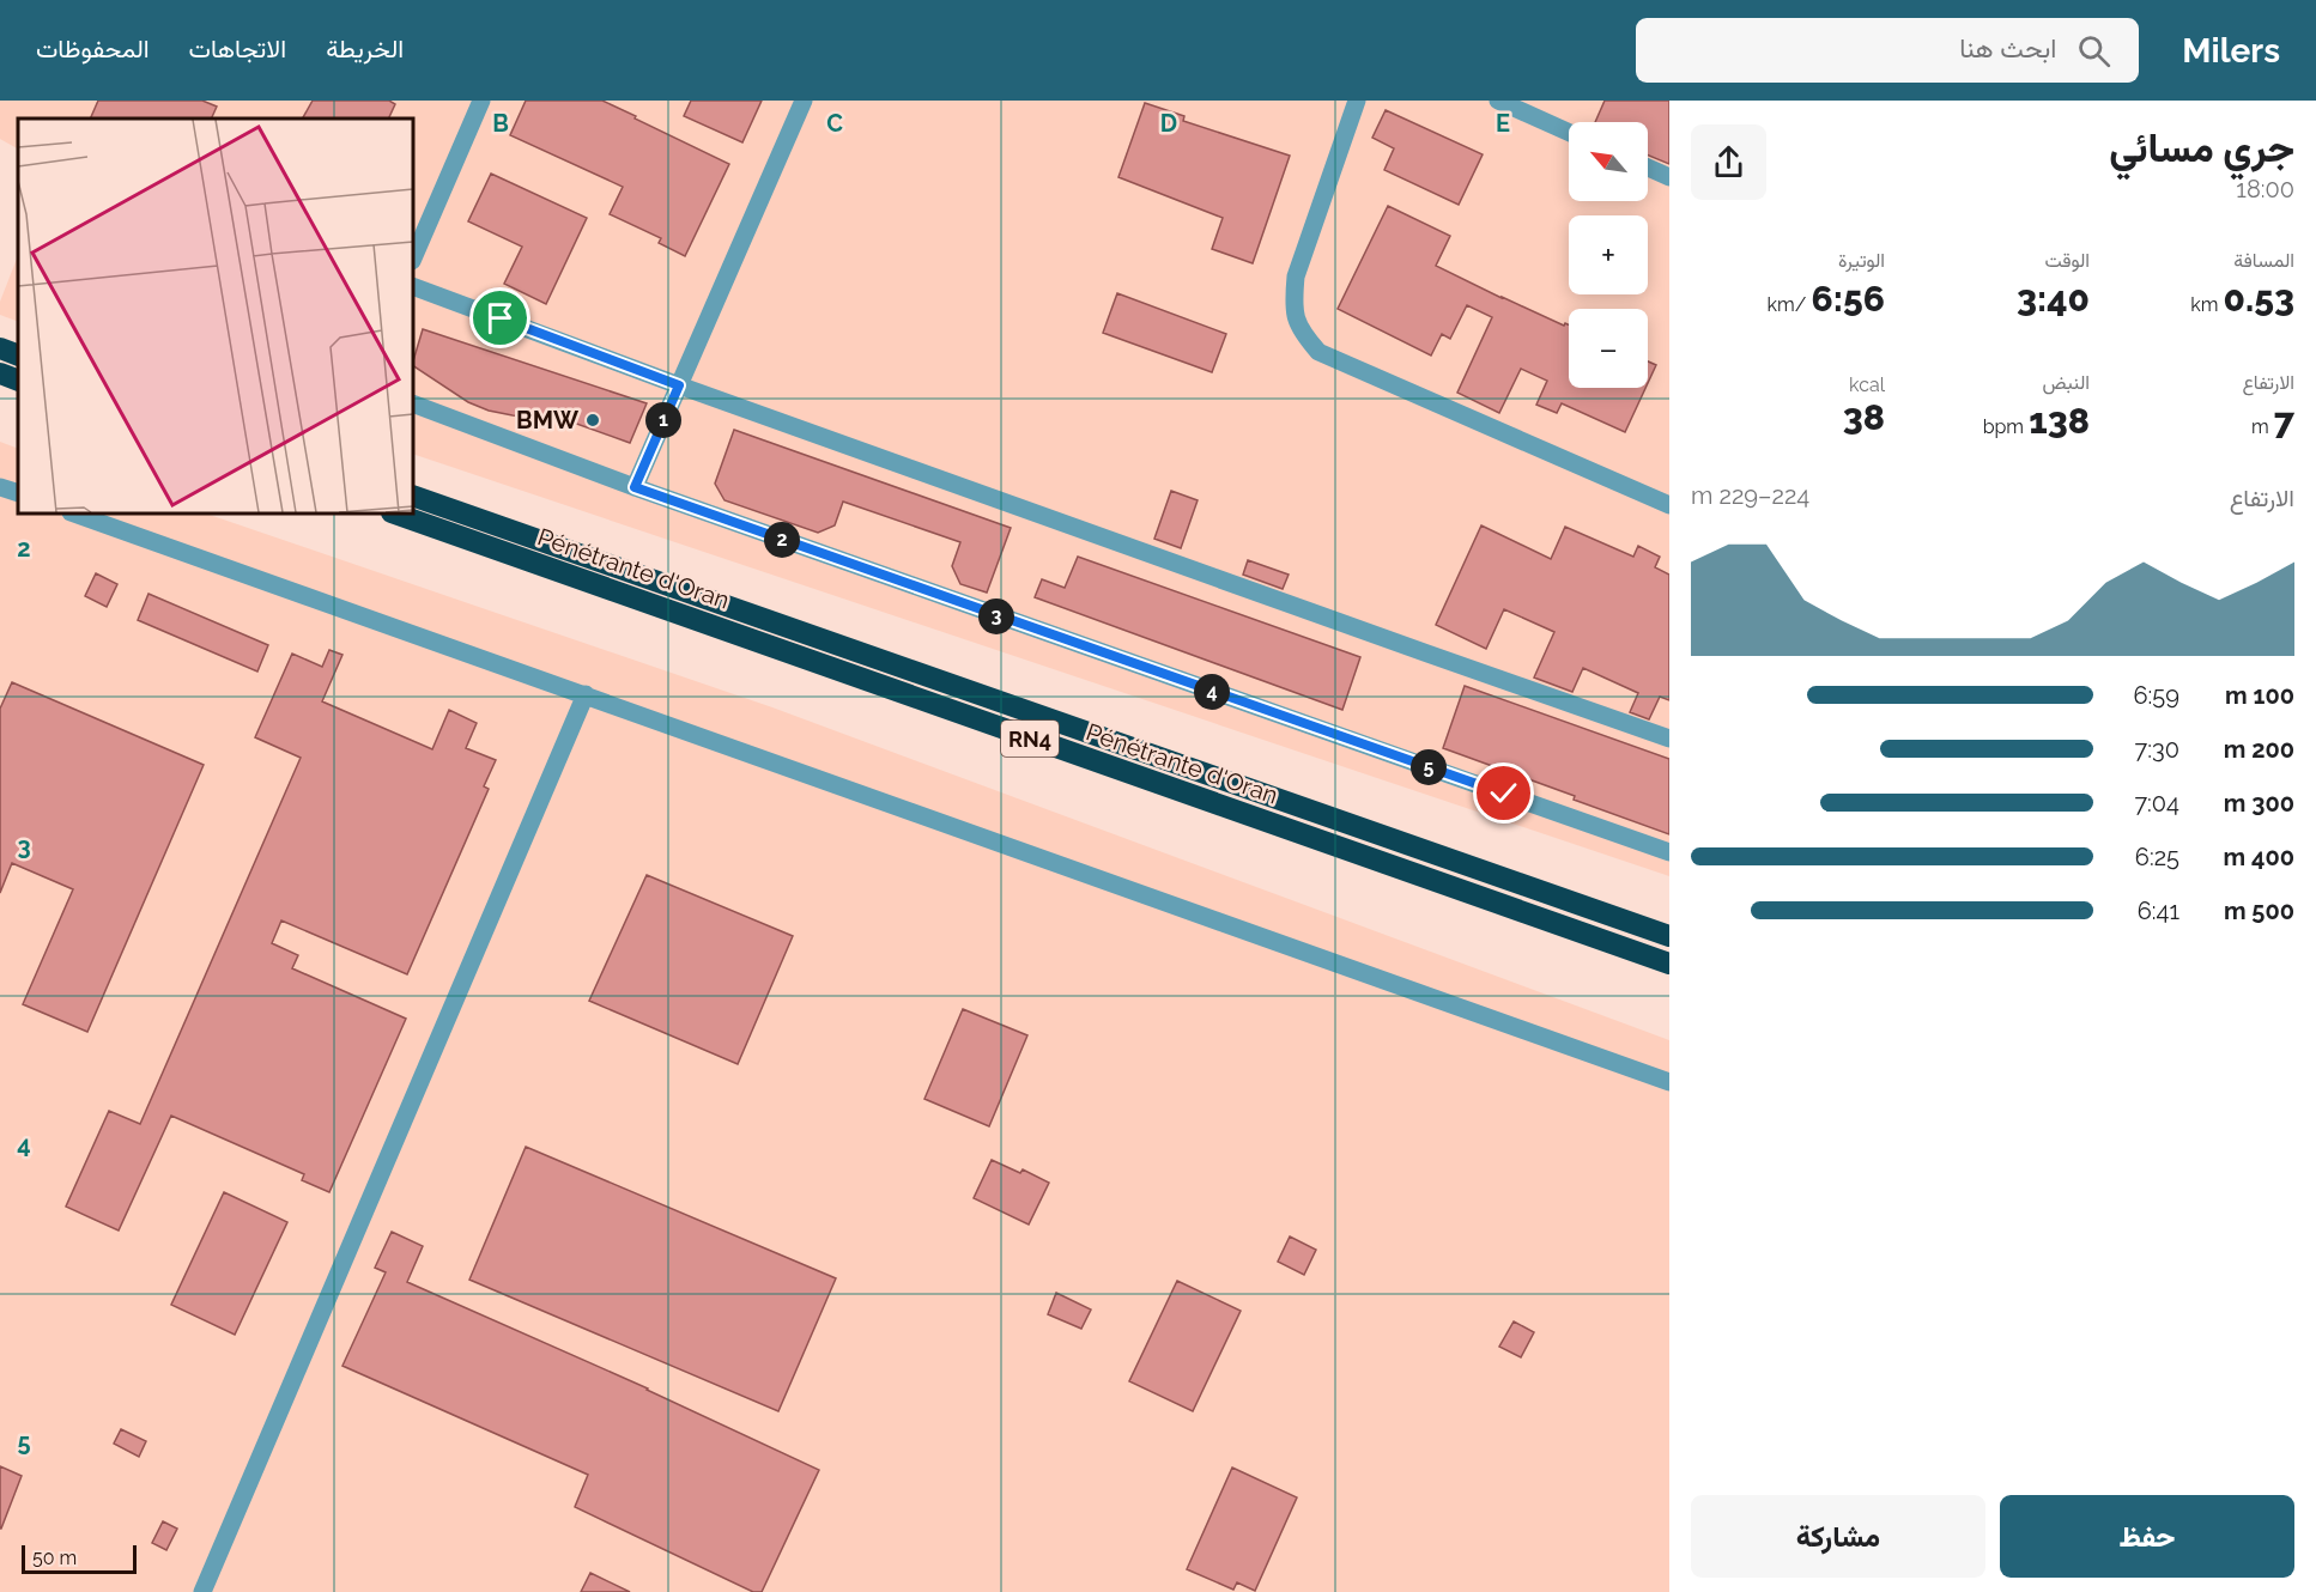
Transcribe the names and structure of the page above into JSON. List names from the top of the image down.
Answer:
{
  "streets": {
    "highway": ["Pénétrante d'Oran", "RN4"]
  },
  "places": ["BMW"],
  "scale_bar": "50 m",
  "north": "top left",
  "page": {
    "header": "Milers",
    "search": "ابحث هنا",
    "nav": ["الخريطة", "الاتجاهات", "المحفوظات"],
    "heading": ["جري مسائي", "18:00"],
    "map_buttons": ["+", "−"],
    "stats": [
      ["المسافة", "0.53 km"],
      ["الوقت", "3:40"],
      ["الوتيرة", "6:56 /km"],
      ["الارتفاع", "7 m"],
      ["النبض", "138 bpm"],
      ["kcal", "38"]
    ],
    "pins": [
      "1",
      "2",
      "3",
      "4",
      "5"
    ],
    "chart": ["الارتفاع", "224–229 m"],
    "list": [
      {
        "name": "100 m",
        "note": "6:59"
      },
      {
        "name": "200 m",
        "note": "7:30"
      },
      {
        "name": "300 m",
        "note": "7:04"
      },
      {
        "name": "400 m",
        "note": "6:25"
      },
      {
        "name": "500 m",
        "note": "6:41"
      }
    ],
    "buttons": ["حفظ", "مشاركة"],
    "scale": "50 m"
  },
  "grid": {
    "columns": [
      "B",
      "C",
      "D",
      "E"
    ],
    "rows": [
      "2",
      "3",
      "4",
      "5"
    ]
  }
}
